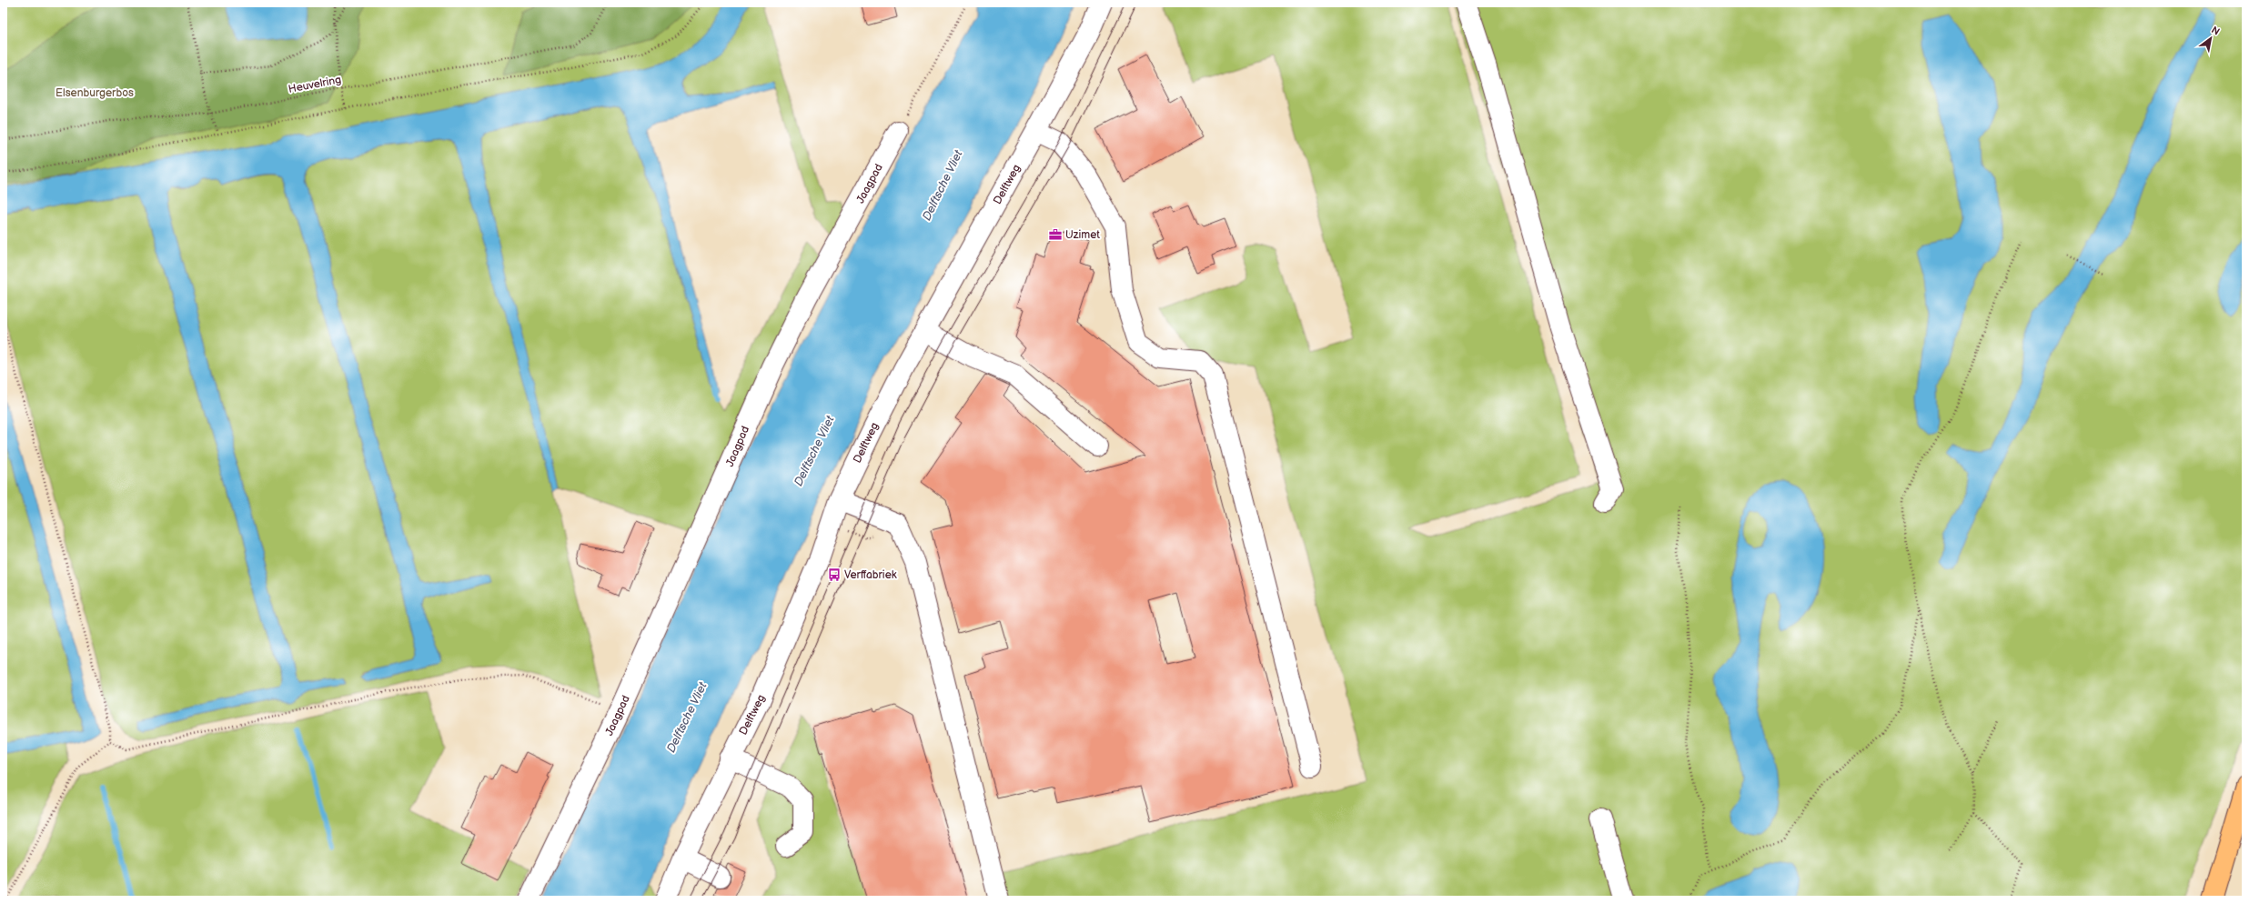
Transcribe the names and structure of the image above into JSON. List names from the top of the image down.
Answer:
{
  "streets": {
    "street": ["Jaagpad", "Delftweg"],
    "path": ["Heuvelring"]
  },
  "water": ["Delftsche Vliet"],
  "parks": ["Elsenburgerbos"],
  "places": {
    "office": ["Uzimet"],
    "bus stop": ["Verffabriek"]
  },
  "north": "top right"
}
